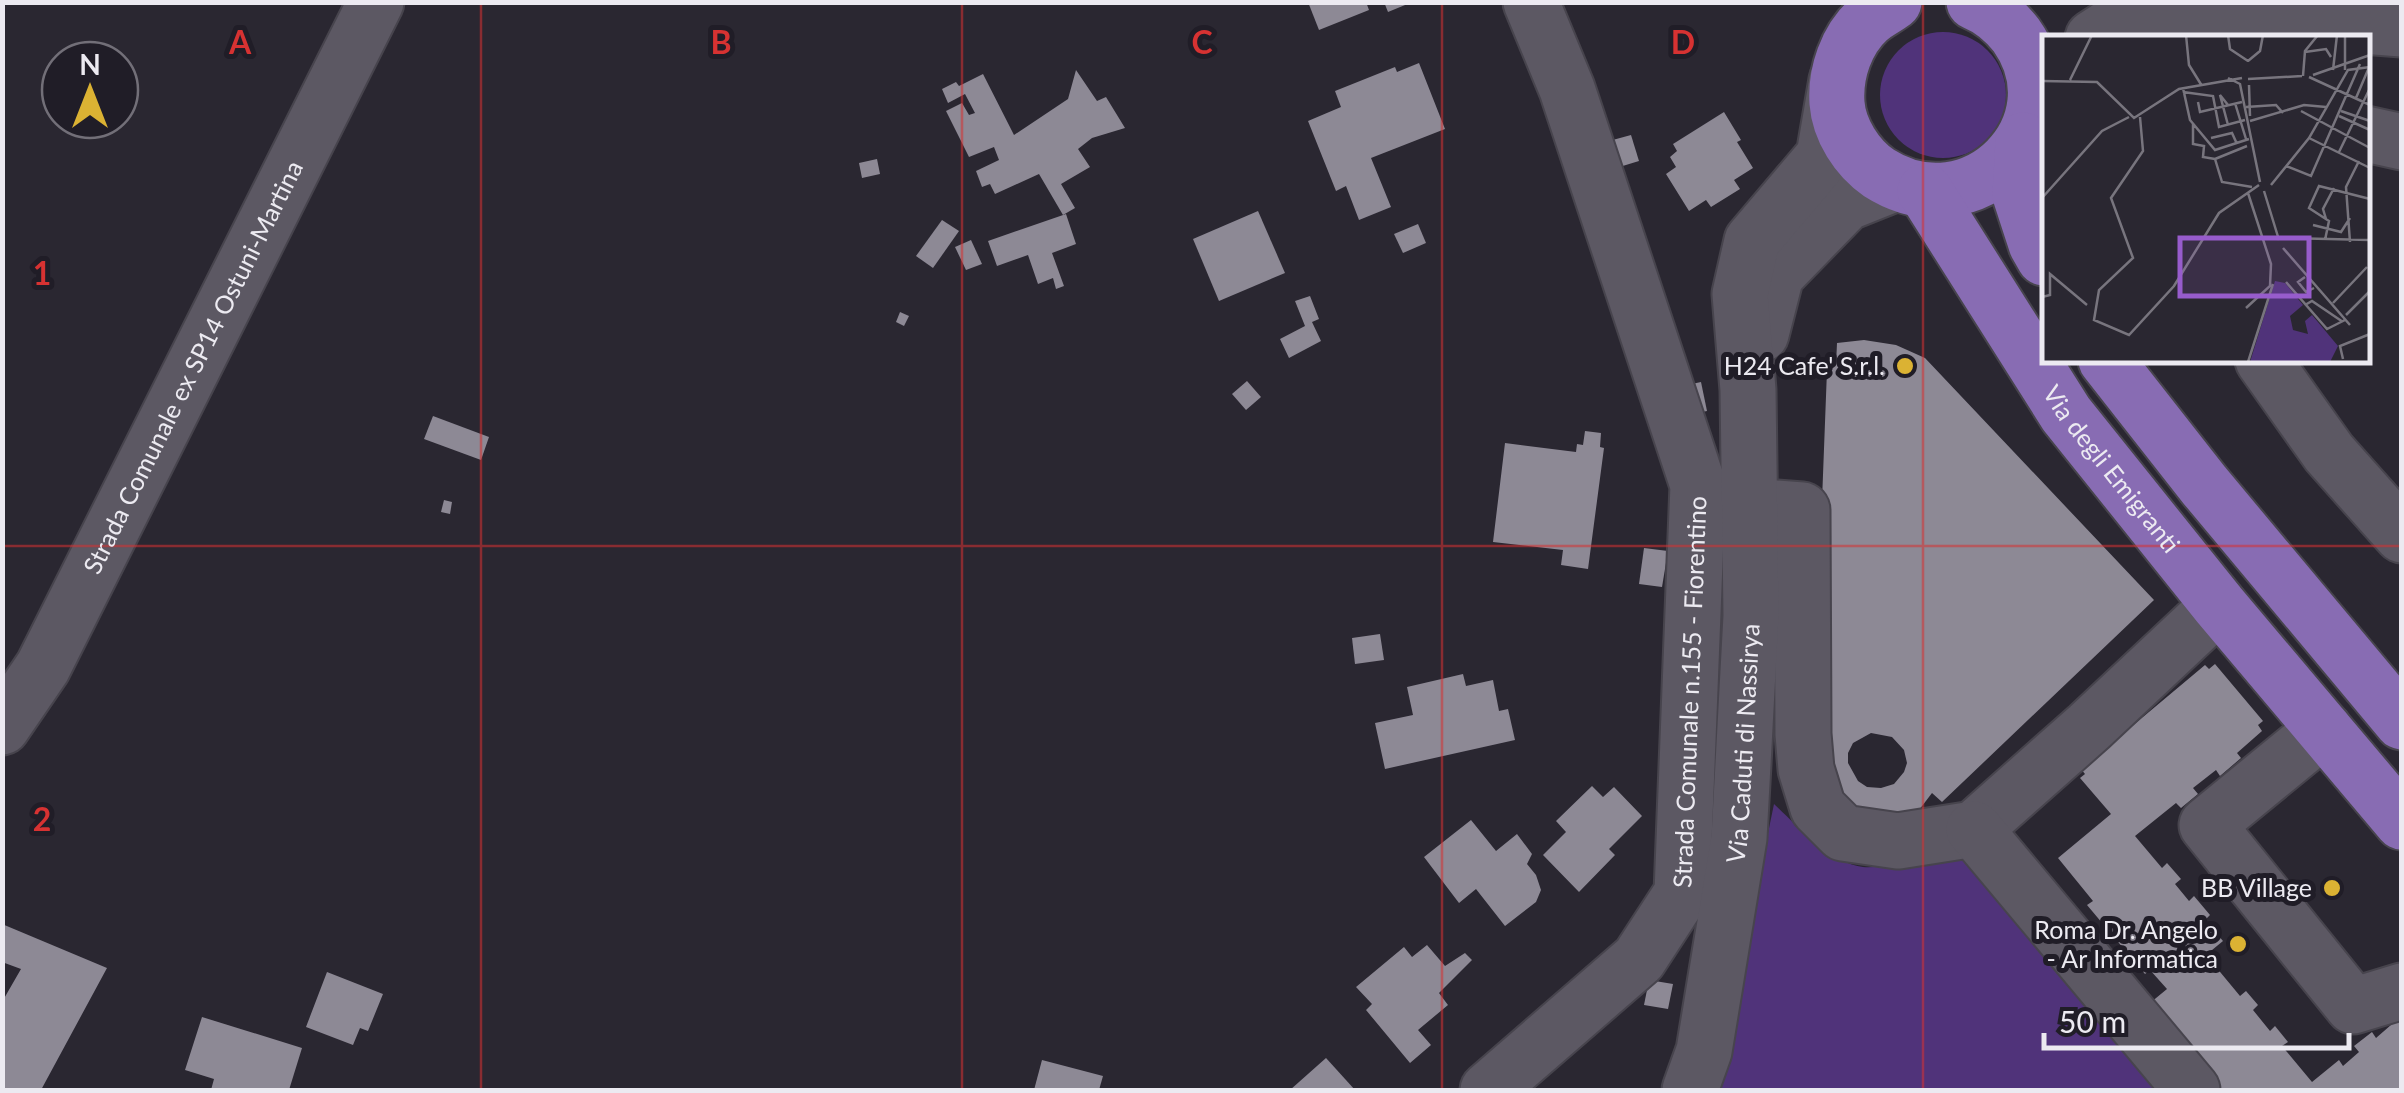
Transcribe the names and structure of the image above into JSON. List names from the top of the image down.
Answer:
{
  "streets": {
    "main road": ["Via degli Emigranti"],
    "street": ["Strada Comunale ex SP14 Ostuni-Martina", "Strada Comunale n.155 - Fiorentino", "Via Caduti di Nassirya"]
  },
  "crossings": [
    ["Via degli Emigranti", "Via Caduti di Nassirya"]
  ],
  "places": ["H24 Cafe' S.r.l.", "BB Village", "Roma Dr. Angelo - Ar Informatica"],
  "scale_bar": "50 m",
  "north": "top",
  "grid": {
    "columns": [
      "A",
      "B",
      "C",
      "D"
    ],
    "rows": ["1", "2"]
  }
}
